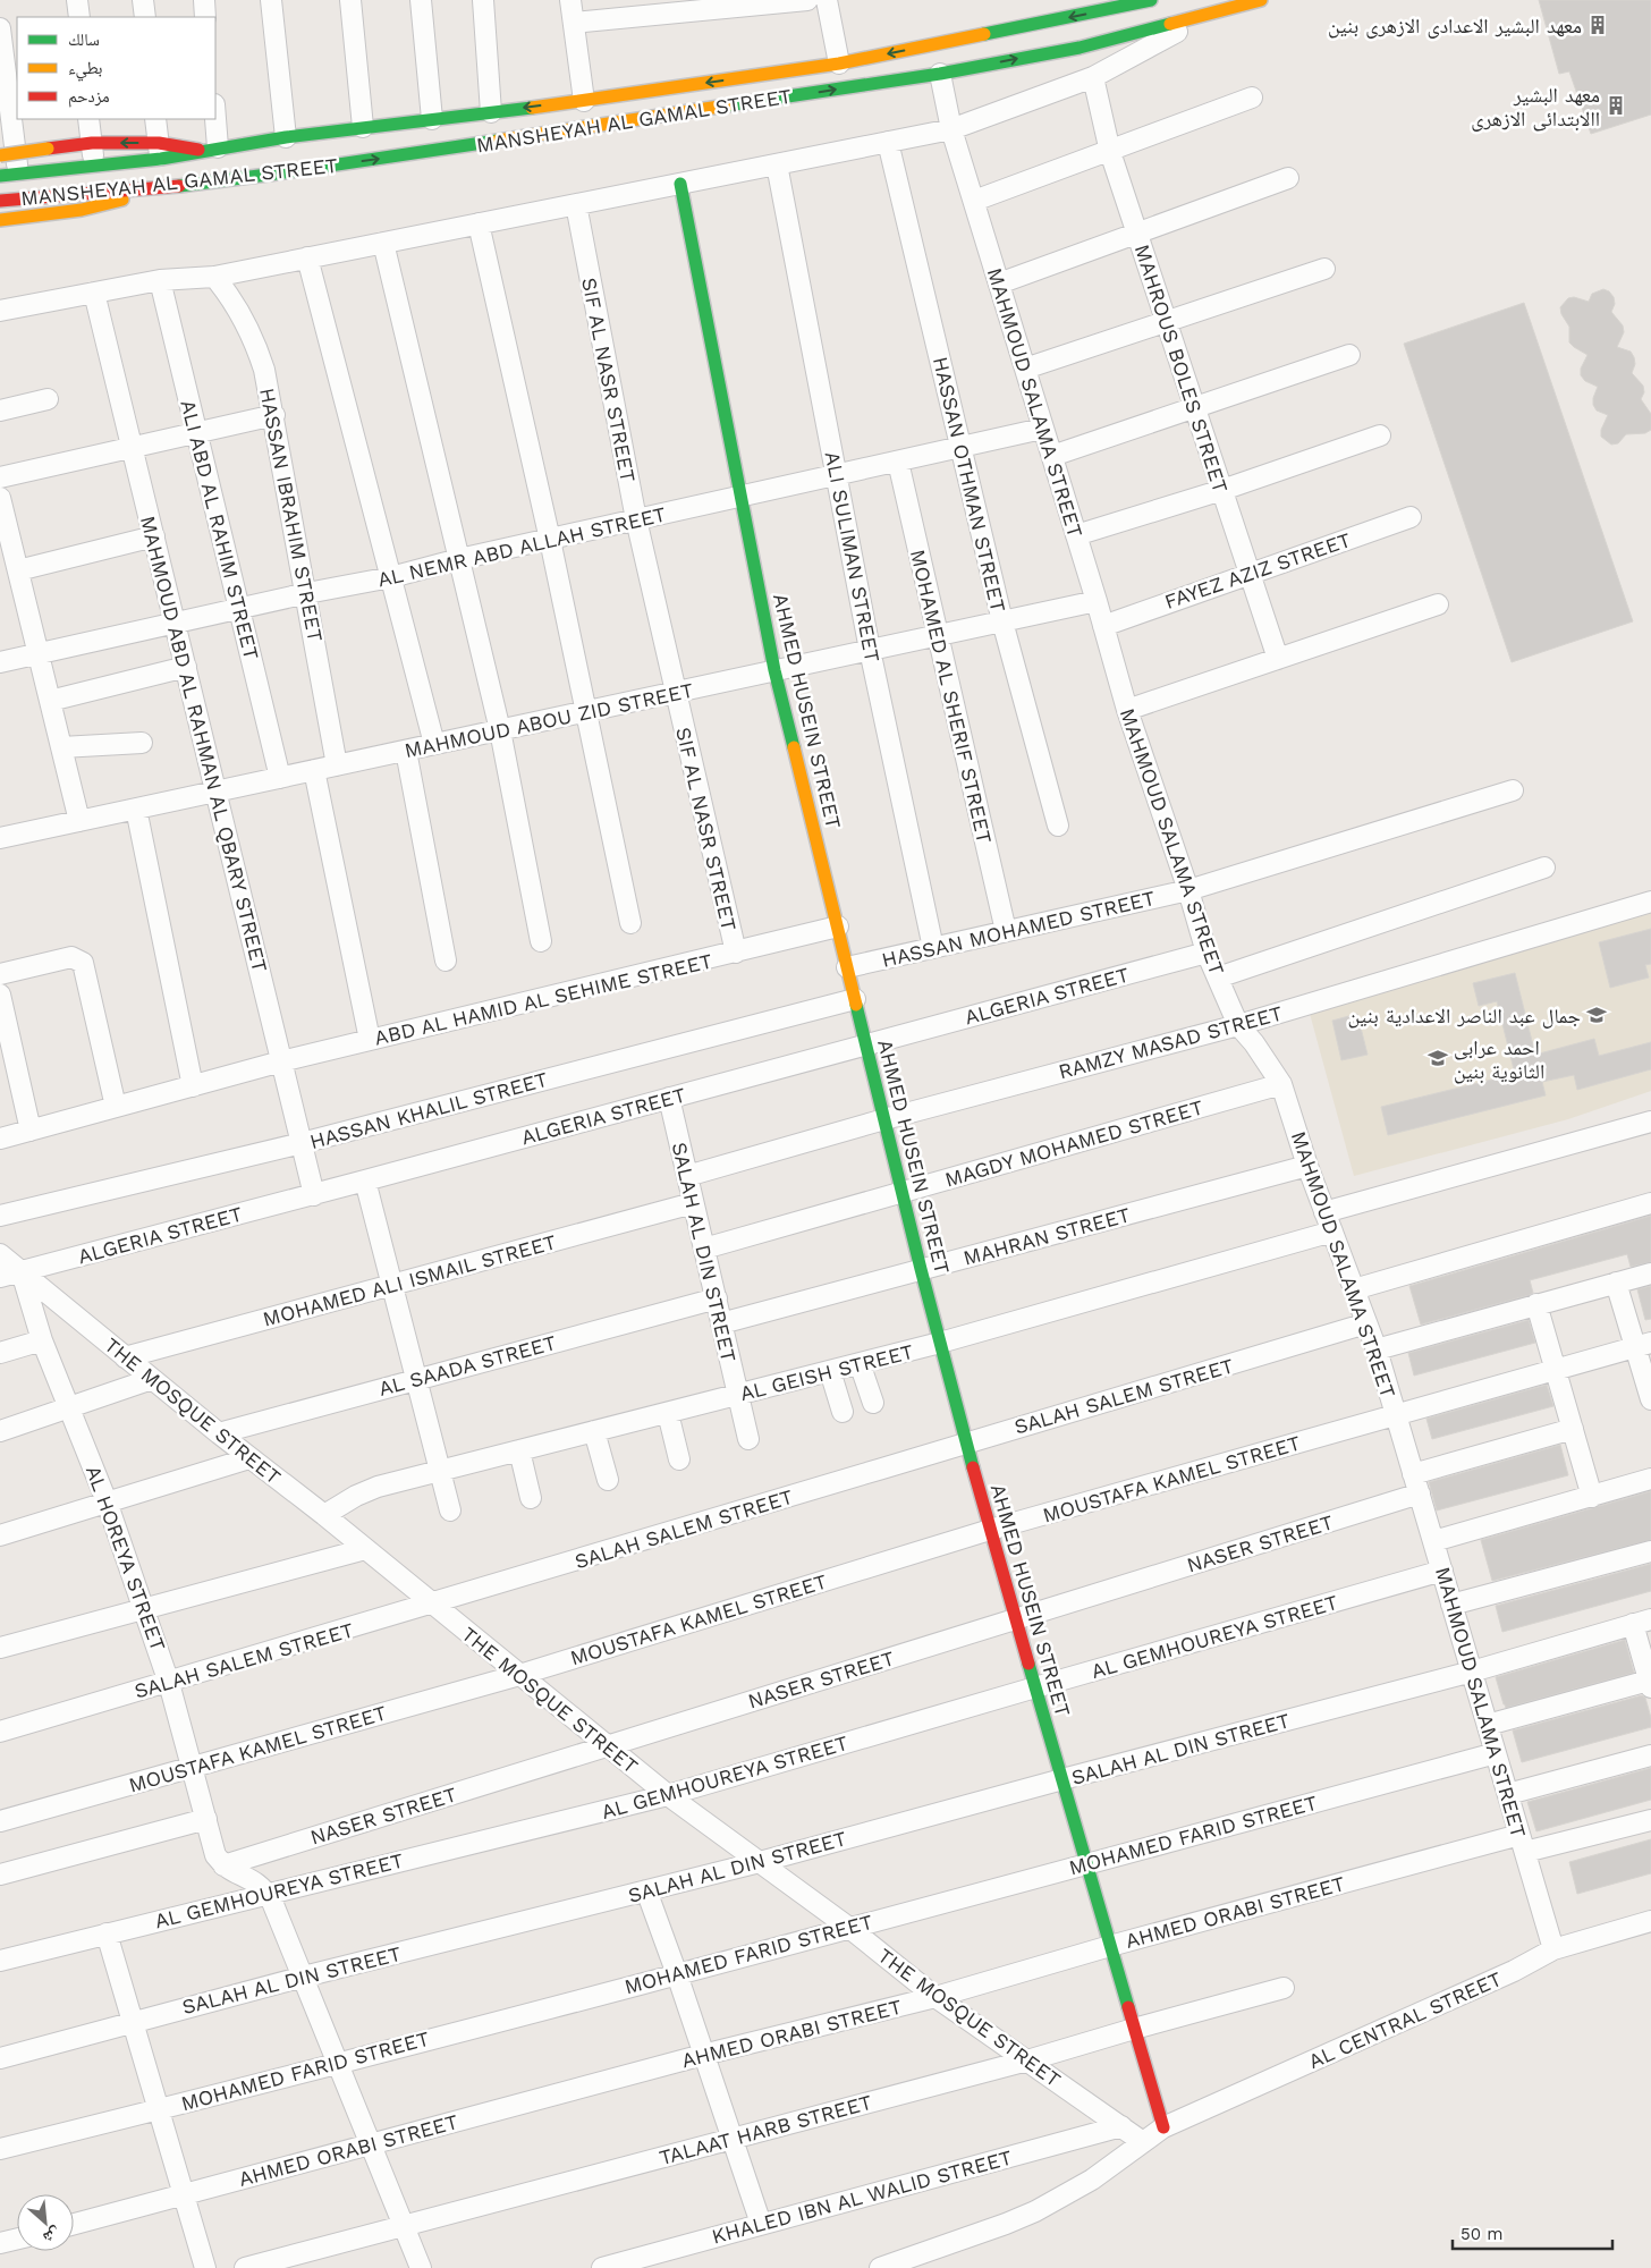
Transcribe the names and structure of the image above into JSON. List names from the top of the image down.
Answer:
{
  "streets": {
    "main road": ["MANSHEYAH AL GAMAL STREET", "AHMED HUSEIN STREET"],
    "street": [
      "MAHROUS BOLES STREET",
      "SIF AL NASR STREET",
      "MAHMOUD SALAMA STREET",
      "HASSAN OTHMAN STREET",
      "HASSAN IBRAHIM STREET",
      "ALI ABD AL RAHIM STREET",
      "AL NEMR ABD ALLAH STREET",
      "ALI SULIMAN STREET",
      "FAYEZ AZIZ STREET",
      "MOHAMED AL SHERIF STREET",
      "MAHMOUD ABOU ZID STREET",
      "MAHMOUD ABD AL RAHMAN AL QBARY STREET",
      "HASSAN MOHAMED STREET",
      "ALGERIA STREET",
      "ABD AL HAMID AL SEHIME STREET",
      "RAMZY MASAD STREET",
      "HASSAN KHALIL STREET",
      "MAGDY MOHAMED STREET",
      "MAHRAN STREET",
      "SALAH AL DIN STREET",
      "MOHAMED ALI ISMAIL STREET",
      "AL SAADA STREET",
      "AL GEISH STREET",
      "SALAH SALEM STREET",
      "THE MOSQUE STREET",
      "MOUSTAFA KAMEL STREET",
      "NASER STREET",
      "AL HOREYA STREET",
      "AL GEMHOUREYA STREET",
      "MOHAMED FARID STREET",
      "AHMED ORABI STREET",
      "AL CENTRAL STREET",
      "TALAAT HARB STREET",
      "KHALED IBN AL WALID STREET"
    ]
  },
  "crossings": [
    ["MANSHEYAH AL GAMAL STREET", "MAHMOUD SALAMA STREET"],
    ["MAHROUS BOLES STREET", "FAYEZ AZIZ STREET"],
    ["SIF AL NASR STREET", "AL NEMR ABD ALLAH STREET"],
    ["SIF AL NASR STREET", "MAHMOUD ABOU ZID STREET"],
    ["SIF AL NASR STREET", "ABD AL HAMID AL SEHIME STREET"],
    ["MAHMOUD SALAMA STREET", "AL NEMR ABD ALLAH STREET"],
    ["MAHMOUD SALAMA STREET", "FAYEZ AZIZ STREET"],
    ["MAHMOUD SALAMA STREET", "MAHMOUD ABOU ZID STREET"],
    ["MAHMOUD SALAMA STREET", "HASSAN MOHAMED STREET"],
    ["MAHMOUD SALAMA STREET", "ALGERIA STREET"],
    ["MAHMOUD SALAMA STREET", "RAMZY MASAD STREET"],
    ["MAHMOUD SALAMA STREET", "MAGDY MOHAMED STREET"],
    ["MAHMOUD SALAMA STREET", "MAHRAN STREET"],
    ["MAHMOUD SALAMA STREET", "SALAH AL DIN STREET"],
    ["MAHMOUD SALAMA STREET", "AL GEISH STREET"],
    ["MAHMOUD SALAMA STREET", "SALAH SALEM STREET"],
    ["MAHMOUD SALAMA STREET", "MOUSTAFA KAMEL STREET"],
    ["MAHMOUD SALAMA STREET", "NASER STREET"],
    ["MAHMOUD SALAMA STREET", "AL GEMHOUREYA STREET"],
    ["MAHMOUD SALAMA STREET", "MOHAMED FARID STREET"],
    ["MAHMOUD SALAMA STREET", "AHMED ORABI STREET"],
    ["MAHMOUD SALAMA STREET", "AL CENTRAL STREET"],
    ["HASSAN OTHMAN STREET", "AL NEMR ABD ALLAH STREET"],
    ["HASSAN OTHMAN STREET", "MAHMOUD ABOU ZID STREET"],
    ["HASSAN IBRAHIM STREET", "AL NEMR ABD ALLAH STREET"],
    ["HASSAN IBRAHIM STREET", "MAHMOUD ABOU ZID STREET"],
    ["ALI ABD AL RAHIM STREET", "AL NEMR ABD ALLAH STREET"],
    ["ALI ABD AL RAHIM STREET", "MAHMOUD ABOU ZID STREET"],
    ["AL NEMR ABD ALLAH STREET", "ALI SULIMAN STREET"],
    ["AL NEMR ABD ALLAH STREET", "MOHAMED AL SHERIF STREET"],
    ["AL NEMR ABD ALLAH STREET", "AHMED HUSEIN STREET"],
    ["AL NEMR ABD ALLAH STREET", "MAHMOUD ABD AL RAHMAN AL QBARY STREET"],
    ["ALI SULIMAN STREET", "MAHMOUD ABOU ZID STREET"],
    ["ALI SULIMAN STREET", "HASSAN MOHAMED STREET"],
    ["MOHAMED AL SHERIF STREET", "MAHMOUD ABOU ZID STREET"],
    ["MOHAMED AL SHERIF STREET", "HASSAN MOHAMED STREET"],
    ["AHMED HUSEIN STREET", "MAHMOUD ABOU ZID STREET"],
    ["AHMED HUSEIN STREET", "HASSAN MOHAMED STREET"],
    ["AHMED HUSEIN STREET", "ALGERIA STREET"],
    ["AHMED HUSEIN STREET", "ABD AL HAMID AL SEHIME STREET"],
    ["AHMED HUSEIN STREET", "RAMZY MASAD STREET"],
    ["AHMED HUSEIN STREET", "HASSAN KHALIL STREET"],
    ["AHMED HUSEIN STREET", "MAGDY MOHAMED STREET"],
    ["AHMED HUSEIN STREET", "MAHRAN STREET"],
    ["AHMED HUSEIN STREET", "SALAH AL DIN STREET"],
    ["AHMED HUSEIN STREET", "AL GEISH STREET"],
    ["AHMED HUSEIN STREET", "SALAH SALEM STREET"],
    ["AHMED HUSEIN STREET", "MOUSTAFA KAMEL STREET"],
    ["AHMED HUSEIN STREET", "NASER STREET"],
    ["AHMED HUSEIN STREET", "AL GEMHOUREYA STREET"],
    ["AHMED HUSEIN STREET", "MOHAMED FARID STREET"],
    ["AHMED HUSEIN STREET", "AHMED ORABI STREET"],
    ["AHMED HUSEIN STREET", "AL CENTRAL STREET"],
    ["AHMED HUSEIN STREET", "TALAAT HARB STREET"],
    ["MAHMOUD ABOU ZID STREET", "MAHMOUD ABD AL RAHMAN AL QBARY STREET"],
    ["MAHMOUD ABD AL RAHMAN AL QBARY STREET", "ALGERIA STREET"],
    ["MAHMOUD ABD AL RAHMAN AL QBARY STREET", "ABD AL HAMID AL SEHIME STREET"],
    ["MAHMOUD ABD AL RAHMAN AL QBARY STREET", "HASSAN KHALIL STREET"],
    ["ALGERIA STREET", "SALAH AL DIN STREET"],
    ["ALGERIA STREET", "THE MOSQUE STREET"],
    ["ALGERIA STREET", "AL HOREYA STREET"],
    ["RAMZY MASAD STREET", "SALAH AL DIN STREET"],
    ["MAGDY MOHAMED STREET", "SALAH AL DIN STREET"],
    ["MAHRAN STREET", "SALAH AL DIN STREET"],
    ["SALAH AL DIN STREET", "MOHAMED ALI ISMAIL STREET"],
    ["SALAH AL DIN STREET", "AL SAADA STREET"],
    ["SALAH AL DIN STREET", "AL GEISH STREET"],
    ["SALAH AL DIN STREET", "THE MOSQUE STREET"],
    ["MOHAMED ALI ISMAIL STREET", "THE MOSQUE STREET"],
    ["AL SAADA STREET", "THE MOSQUE STREET"],
    ["AL GEISH STREET", "THE MOSQUE STREET"],
    ["SALAH SALEM STREET", "THE MOSQUE STREET"],
    ["SALAH SALEM STREET", "AL HOREYA STREET"],
    ["THE MOSQUE STREET", "MOUSTAFA KAMEL STREET"],
    ["THE MOSQUE STREET", "NASER STREET"],
    ["THE MOSQUE STREET", "AL HOREYA STREET"],
    ["THE MOSQUE STREET", "AL GEMHOUREYA STREET"],
    ["THE MOSQUE STREET", "MOHAMED FARID STREET"],
    ["THE MOSQUE STREET", "AHMED ORABI STREET"],
    ["THE MOSQUE STREET", "AL CENTRAL STREET"],
    ["THE MOSQUE STREET", "TALAAT HARB STREET"],
    ["THE MOSQUE STREET", "KHALED IBN AL WALID STREET"],
    ["MOUSTAFA KAMEL STREET", "AL HOREYA STREET"],
    ["NASER STREET", "AL HOREYA STREET"]
  ],
  "places": {
    "building": ["معهد البشير الاعدادى الازهرى بنين", "معهد البشير االابتدائى الازهرى"],
    "school or university": ["جمال عبد الناصر الاعدادية بنين", "احمد عرابى الثانوية بنين"]
  },
  "legend": ["سالك", "بطيء", "مزدحم"],
  "scale_bar": "50 m",
  "north": "bottom right"
}
